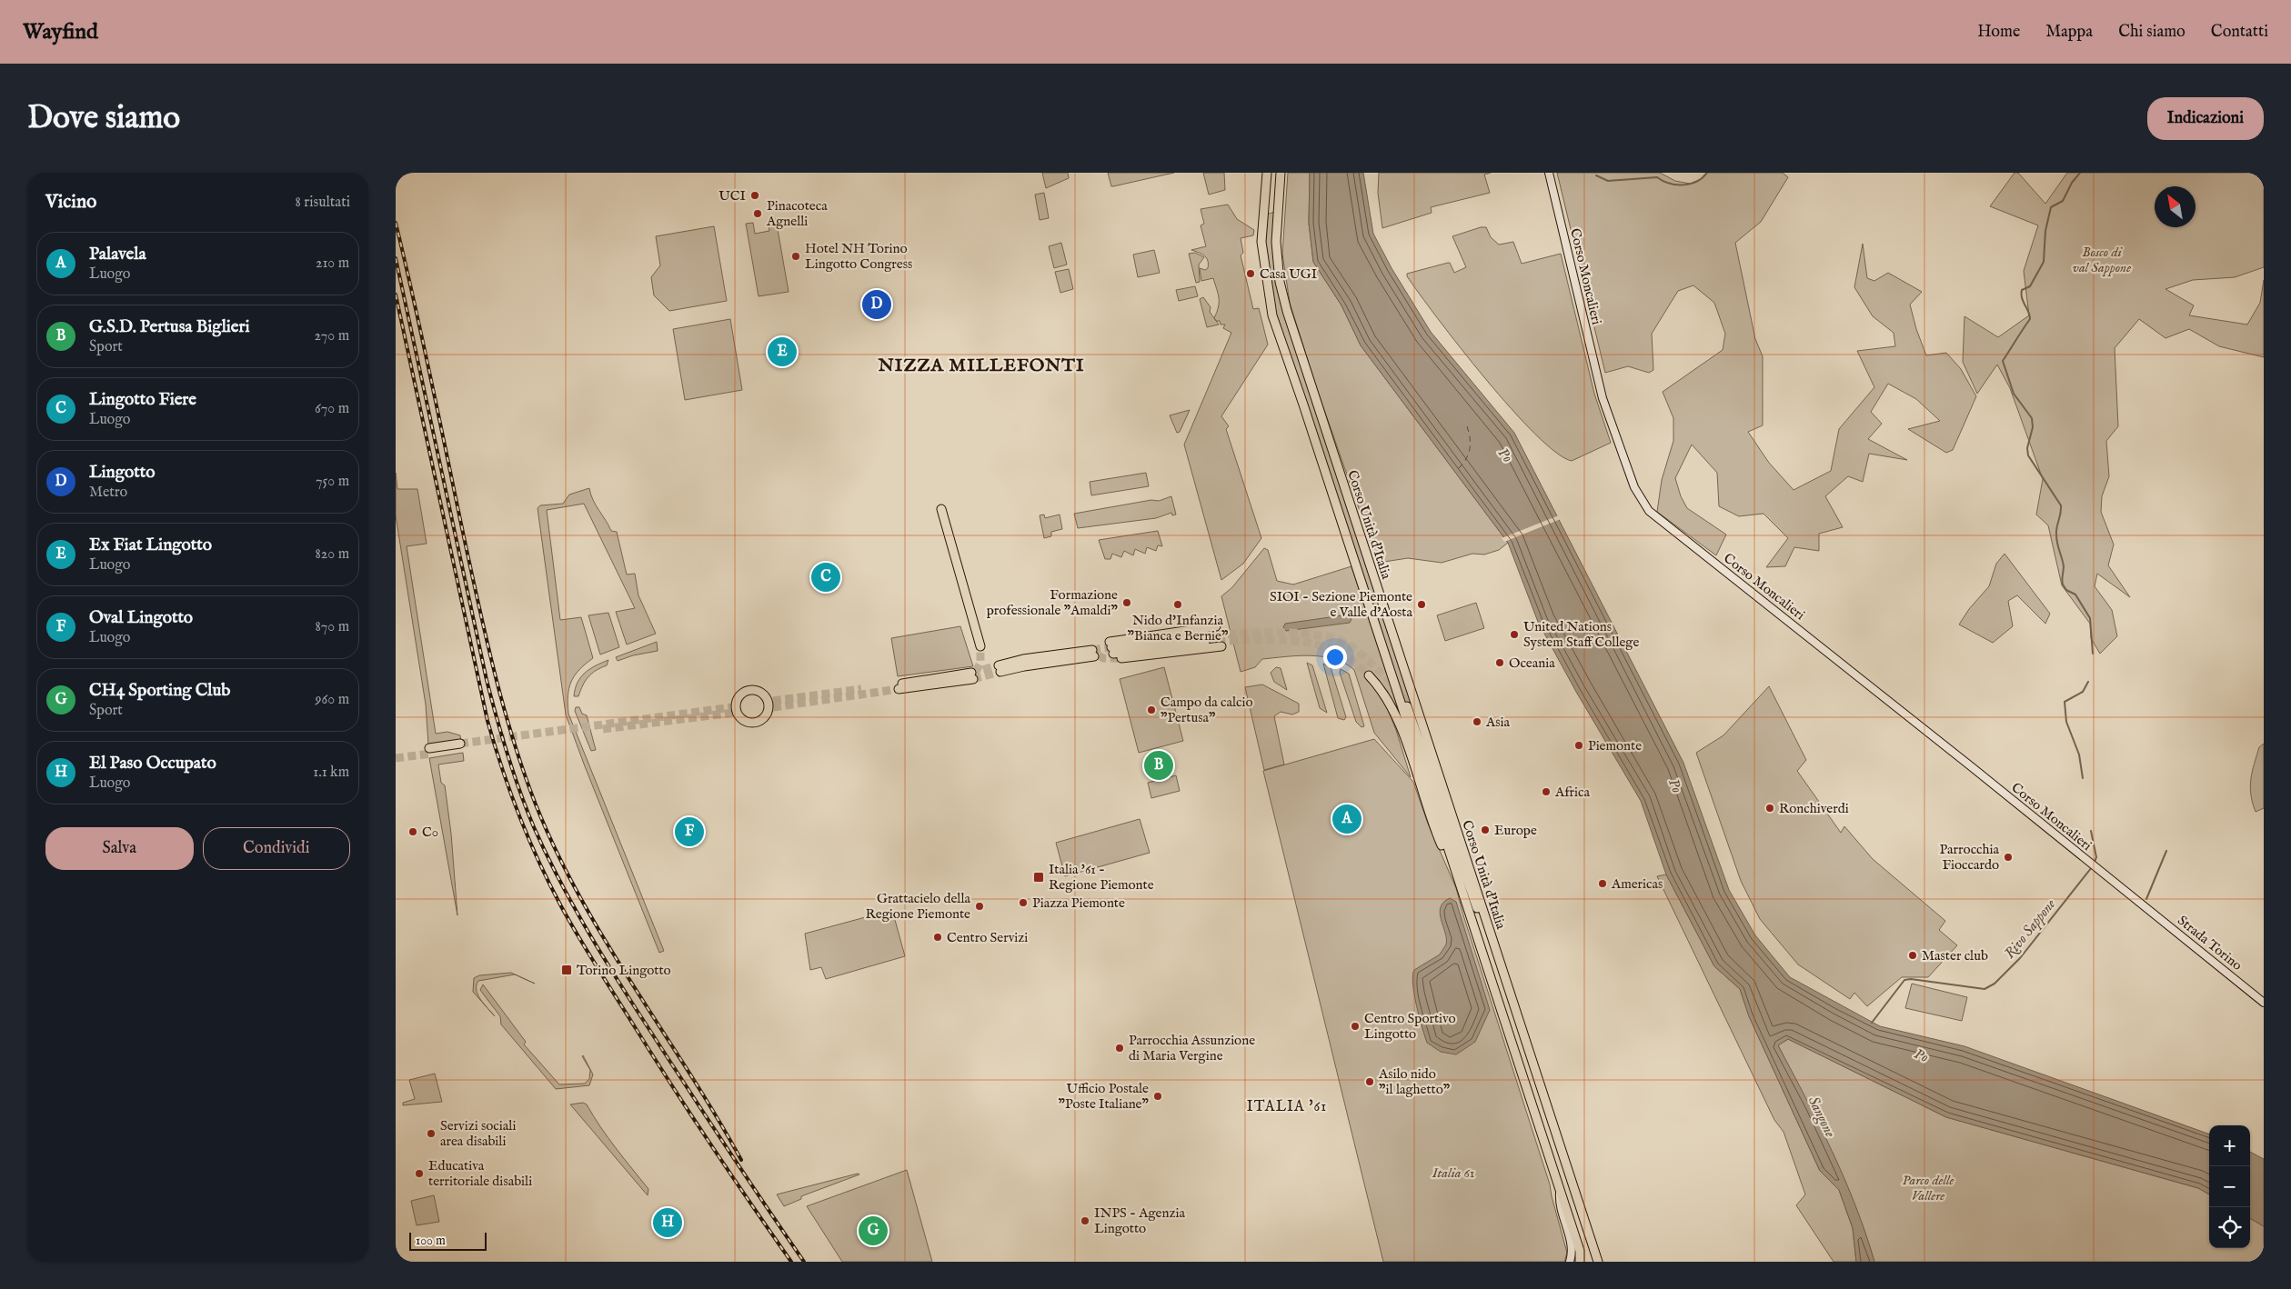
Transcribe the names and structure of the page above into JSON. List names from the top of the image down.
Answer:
{
  "streets": {
    "main road": ["Corso Moncalieri", "Corso Unità d'Italia", "Strada Torino"]
  },
  "crossings": [
    ["Corso Moncalieri", "Strada Torino"]
  ],
  "districts": ["NIZZA MILLEFONTI", "ITALIA '61"],
  "water": ["Po", "Rivo Sappone", "Sangone"],
  "parks": ["Bosco di val Sappone", "Italia 61", "Parco delle Vallere"],
  "places": {
    "other": [
      "UCI",
      "Pinacoteca Agnelli",
      "Hotel NH Torino Lingotto Congress",
      "Casa UGI",
      "Formazione professionale \"Amaldi\"",
      "Nido d'Infanzia \"Bianca e Bernie\"",
      "SIOI - Sezione Piemonte e Valle d'Aosta",
      "United Nations System Staff College",
      "Oceania",
      "Campo da calcio \"Pertusa\"",
      "Asia",
      "Piemonte",
      "Africa",
      "Ronchiverdi",
      "Europe",
      "C0",
      "Parrocchia Fioccardo",
      "Americas",
      "Piazza Piemonte",
      "Grattacielo della Regione Piemonte",
      "Centro Servizi",
      "Master club",
      "Centro Sportivo Lingotto",
      "Parrocchia Assunzione di Maria Vergine",
      "Asilo nido \"il laghetto\"",
      "Ufficio Postale \"Poste Italiane\"",
      "Servizi sociali area disabili",
      "Educativa territoriale disabili",
      "INPS - Agenzia Lingotto"
    ],
    "transit": ["Italia '61 - Regione Piemonte", "Torino Lingotto"]
  },
  "scale_bar": "100 m",
  "north": "top left",
  "page": {
    "header": "Wayfind",
    "nav": [
      "Home",
      "Mappa",
      "Chi siamo",
      "Contatti"
    ],
    "buttons": [
      "Indicazioni",
      ["Salva", "Condividi"]
    ],
    "title": "Dove siamo",
    "heading": ["Vicino", "8 risultati"],
    "list": [
      {
        "mark": "A",
        "name": "Palavela",
        "note": "Luogo",
        "value": "210 m"
      },
      {
        "mark": "B",
        "name": "G.S.D. Pertusa Biglieri",
        "note": "Sport",
        "value": "270 m"
      },
      {
        "mark": "C",
        "name": "Lingotto Fiere",
        "note": "Luogo",
        "value": "670 m"
      },
      {
        "mark": "D",
        "name": "Lingotto",
        "note": "Metro",
        "value": "750 m"
      },
      {
        "mark": "E",
        "name": "Ex Fiat Lingotto",
        "note": "Luogo",
        "value": "820 m"
      },
      {
        "mark": "F",
        "name": "Oval Lingotto",
        "note": "Luogo",
        "value": "870 m"
      },
      {
        "mark": "G",
        "name": "CH4 Sporting Club",
        "note": "Sport",
        "value": "960 m"
      },
      {
        "mark": "H",
        "name": "El Paso Occupato",
        "note": "Luogo",
        "value": "1.1 km"
      }
    ],
    "pins": [
      "D",
      "E",
      "C",
      "B",
      "A",
      "F",
      "H",
      "G"
    ],
    "map_buttons": ["+", "−"],
    "scale": "100 m"
  }
}
